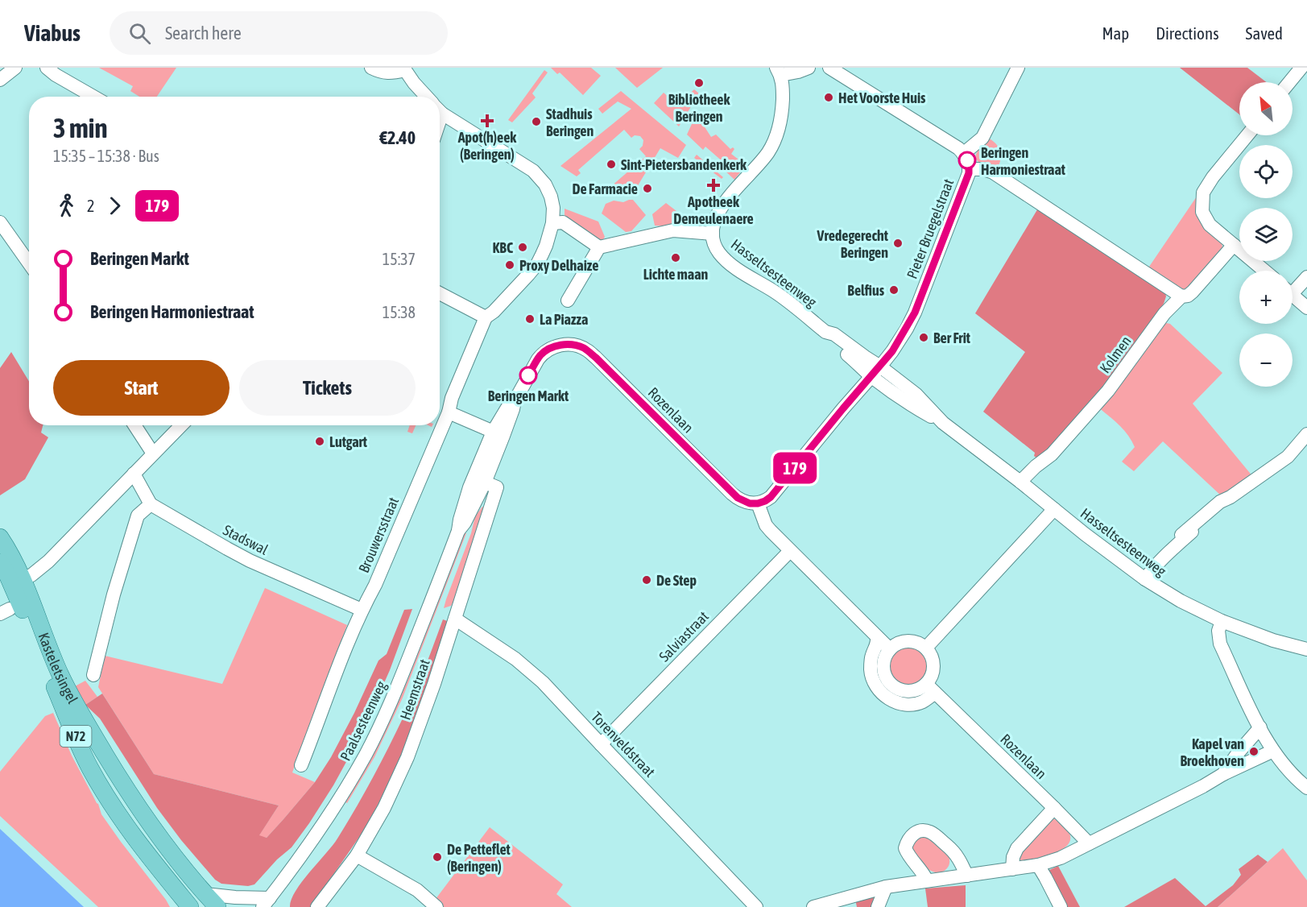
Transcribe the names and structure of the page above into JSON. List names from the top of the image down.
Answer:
{
  "streets": {
    "main road": ["Kasteletsingel", "N72"],
    "street": [
      "Pieter Bruegelstraat",
      "Hasseltsesteenweg",
      "Kolmen",
      "Rozenlaan",
      "Brouwersstraat",
      "Stadswal",
      "Salviastraat",
      "Heemstraat",
      "Paalsesteenweg",
      "Torenveldstraat"
    ]
  },
  "crossings": [
    ["Pieter Bruegelstraat", "Hasseltsesteenweg"],
    ["Pieter Bruegelstraat", "Rozenlaan"],
    ["Hasseltsesteenweg", "Kolmen"],
    ["Rozenlaan", "Paalsesteenweg"],
    ["Brouwersstraat", "Stadswal"],
    ["Salviastraat", "Torenveldstraat"],
    ["Heemstraat", "Paalsesteenweg"],
    ["Heemstraat", "Torenveldstraat"]
  ],
  "places": {
    "other": [
      "Bibliotheek Beringen",
      "Het Voorste Huis",
      "Stadhuis Beringen",
      "Beringen Harmoniestraat",
      "Sint-Pietersbandenkerk",
      "De Farmacie",
      "Vredegerecht Beringen",
      "KBC",
      "Lichte maan",
      "Proxy Delhaize",
      "Belfius",
      "La Piazza",
      "Ber Frit",
      "Beringen Markt",
      "Lutgart",
      "De Step",
      "Kapel van Broekhoven",
      "De Petteflet (Beringen)"
    ],
    "health": ["Apot(h)eek (Beringen)", "Apotheek Demeulenaere"]
  },
  "lines": ["bus line 179"],
  "north": "top left",
  "page": {
    "header": "Viabus",
    "search": "Search here",
    "nav": ["Map", "Directions", "Saved"],
    "on_map": "179",
    "map_buttons": ["+", "−"],
    "heading": ["3 min", "15:35 – 15:38 · Bus", "€2.40"],
    "legs": ["2", "179"],
    "list": [
      {
        "name": "Beringen Markt",
        "value": "15:37"
      },
      {
        "name": "Beringen Harmoniestraat",
        "value": "15:38"
      }
    ],
    "buttons": ["Start", "Tickets"]
  }
}
